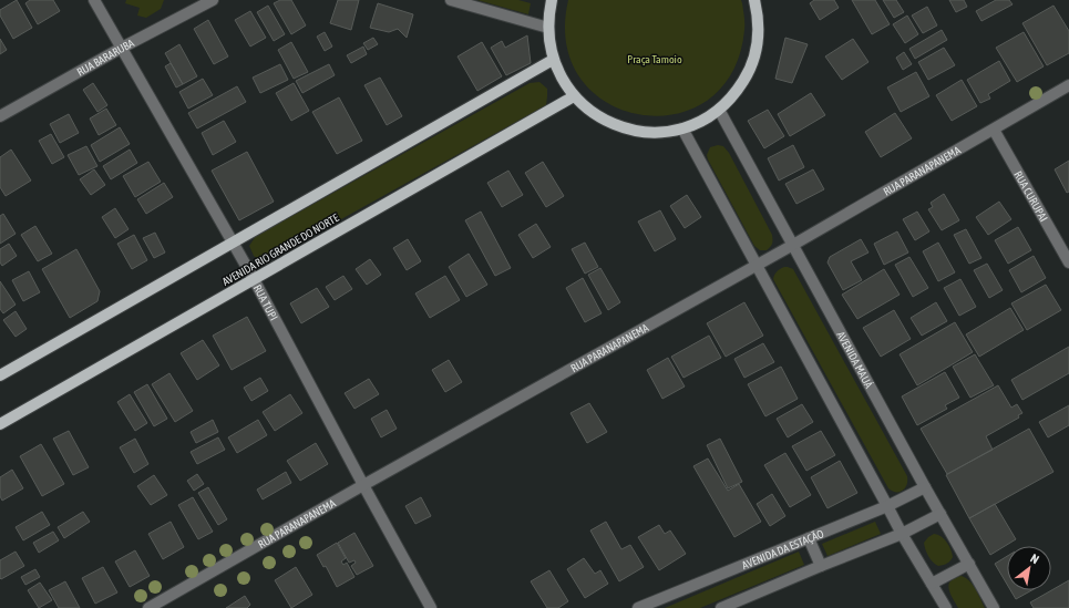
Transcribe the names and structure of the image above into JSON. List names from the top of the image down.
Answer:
{
  "streets": {
    "main road": ["AVENIDA RIO GRANDE DO NORTE"],
    "street": [
      "RUA BARARUBA",
      "RUA PARANAPANEMA",
      "RUA CURUPAI",
      "RUA TUPI",
      "AVENIDA MAUÁ",
      "AVENIDA DA ESTAÇÃO"
    ]
  },
  "crossings": [
    ["RUA BARARUBA", "RUA TUPI"],
    ["RUA PARANAPANEMA", "RUA CURUPAI"],
    ["RUA PARANAPANEMA", "RUA TUPI"],
    ["RUA PARANAPANEMA", "AVENIDA MAUÁ"],
    ["AVENIDA RIO GRANDE DO NORTE", "RUA TUPI"],
    ["AVENIDA MAUÁ", "AVENIDA DA ESTAÇÃO"]
  ],
  "parks": ["Praça Tamoio"],
  "north": "top right"
}
